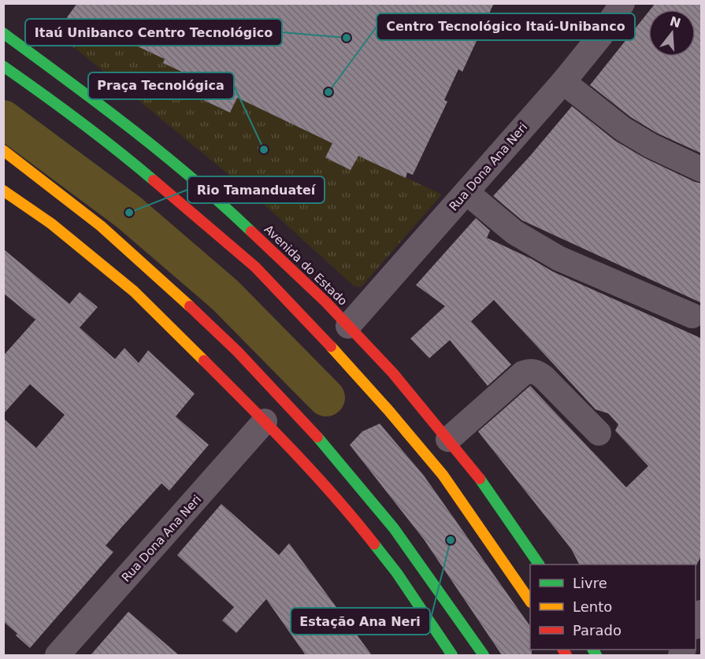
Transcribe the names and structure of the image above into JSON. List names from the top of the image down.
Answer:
{
  "streets": {
    "main road": ["Avenida do Estado"],
    "street": ["Rua Dona Ana Neri"]
  },
  "crossings": [
    ["Rua Dona Ana Neri", "Avenida do Estado"]
  ],
  "places": [
    "Itaú Unibanco Centro Tecnológico",
    "Centro Tecnológico Itaú-Unibanco",
    "Praça Tecnológica",
    "Rio Tamanduateí",
    "Estação Ana Neri"
  ],
  "legend": ["Livre", "Lento", "Parado"],
  "north": "top"
}
